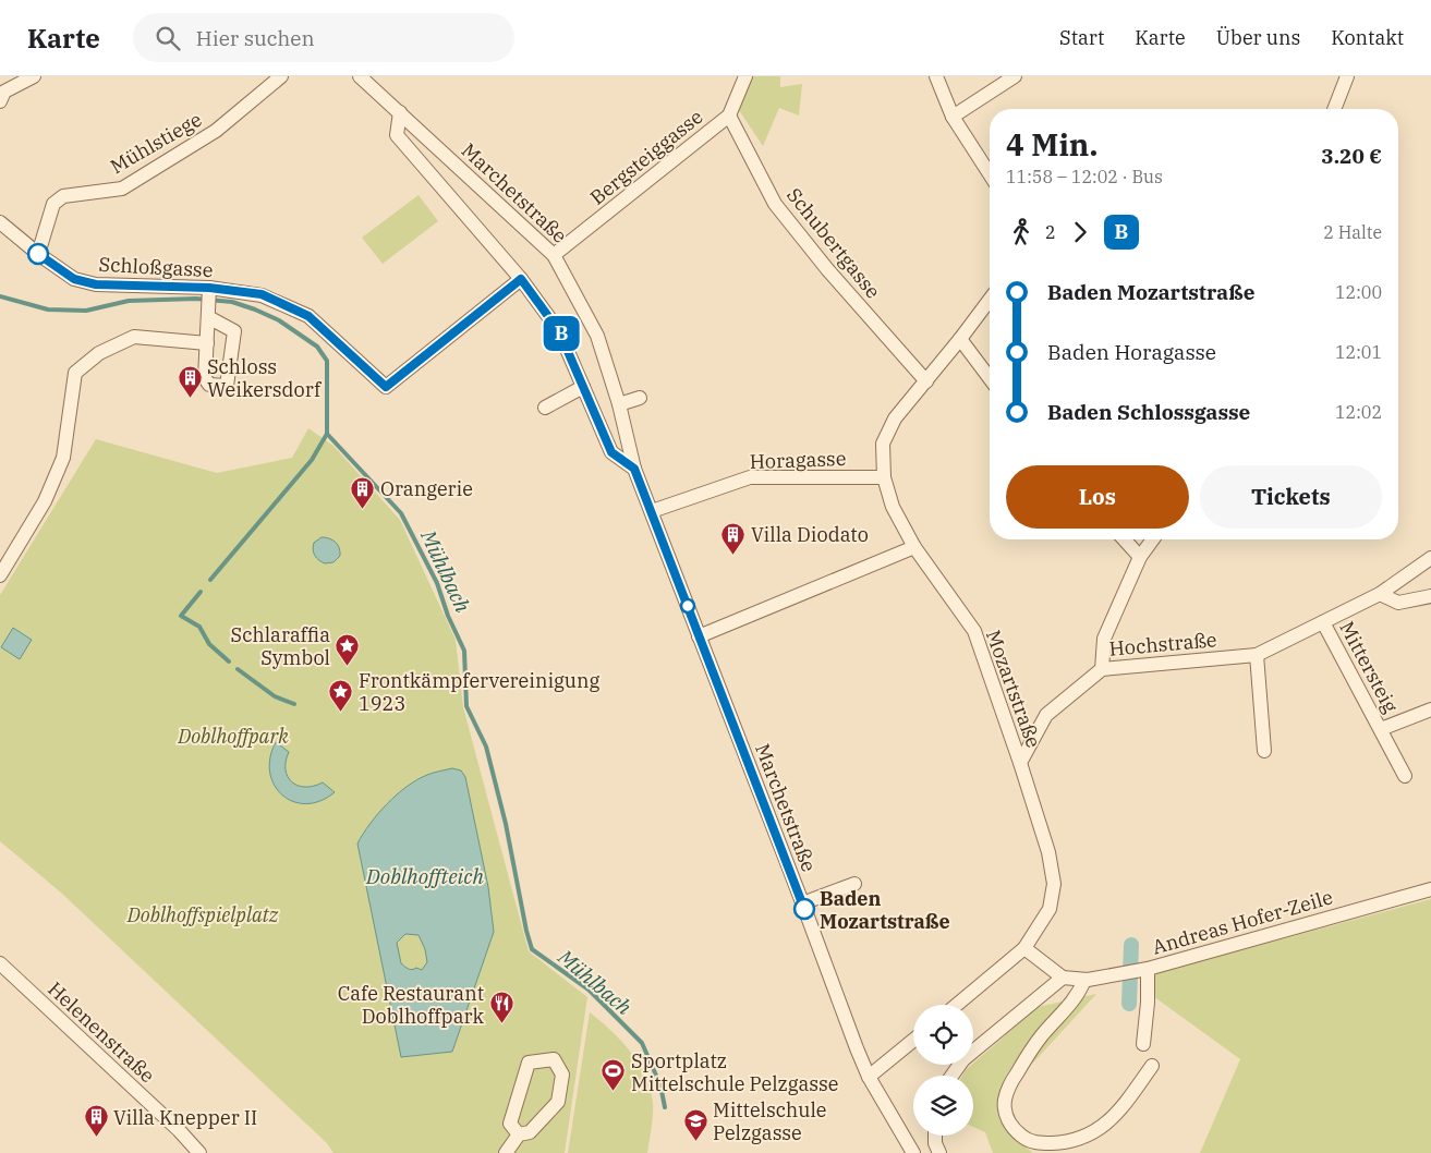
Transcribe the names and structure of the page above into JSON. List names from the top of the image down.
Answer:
{
  "streets": {
    "street": [
      "Mühlstiege",
      "Bergsteiggasse",
      "Marchetstraße",
      "Schubertgasse",
      "Schloßgasse",
      "Horagasse",
      "Hochstraße",
      "Mittersteig",
      "Mozartstraße",
      "Andreas Hofer-Zeile",
      "Helenenstraße"
    ]
  },
  "crossings": [
    ["Mühlstiege", "Schloßgasse"],
    ["Bergsteiggasse", "Marchetstraße"],
    ["Bergsteiggasse", "Schubertgasse"],
    ["Marchetstraße", "Horagasse"],
    ["Schubertgasse", "Mozartstraße"],
    ["Horagasse", "Mozartstraße"],
    ["Hochstraße", "Mittersteig"],
    ["Hochstraße", "Mozartstraße"]
  ],
  "water": ["Mühlbach", "Doblhoffteich"],
  "parks": ["Doblhoffpark", "Doblhoffspielplatz"],
  "places": {
    "building": [
      "Schloss Weikersdorf",
      "Orangerie",
      "Villa Diodato",
      "Villa Knepper II"
    ],
    "place": ["Schlaraffia Symbol", "Frontkämpfervereinigung 1923"],
    "other": ["Baden Mozartstraße"],
    "restaurant": ["Cafe Restaurant Doblhoffpark"],
    "sports": ["Sportplatz Mittelschule Pelzgasse"],
    "school or university": ["Mittelschule Pelzgasse"]
  },
  "lines": ["bus line B"],
  "page": {
    "header": "Karte",
    "search": "Hier suchen",
    "nav": [
      "Start",
      "Karte",
      "Über uns",
      "Kontakt"
    ],
    "on_map": "B",
    "heading": ["4 Min.", "11:58 – 12:02 · Bus", "3.20 €"],
    "legs": ["2", "B", "2 Halte"],
    "list": [
      {
        "name": "Baden Mozartstraße",
        "value": "12:00"
      },
      {
        "name": "Baden Horagasse",
        "value": "12:01"
      },
      {
        "name": "Baden Schlossgasse",
        "value": "12:02"
      }
    ],
    "buttons": ["Los", "Tickets"]
  }
}
